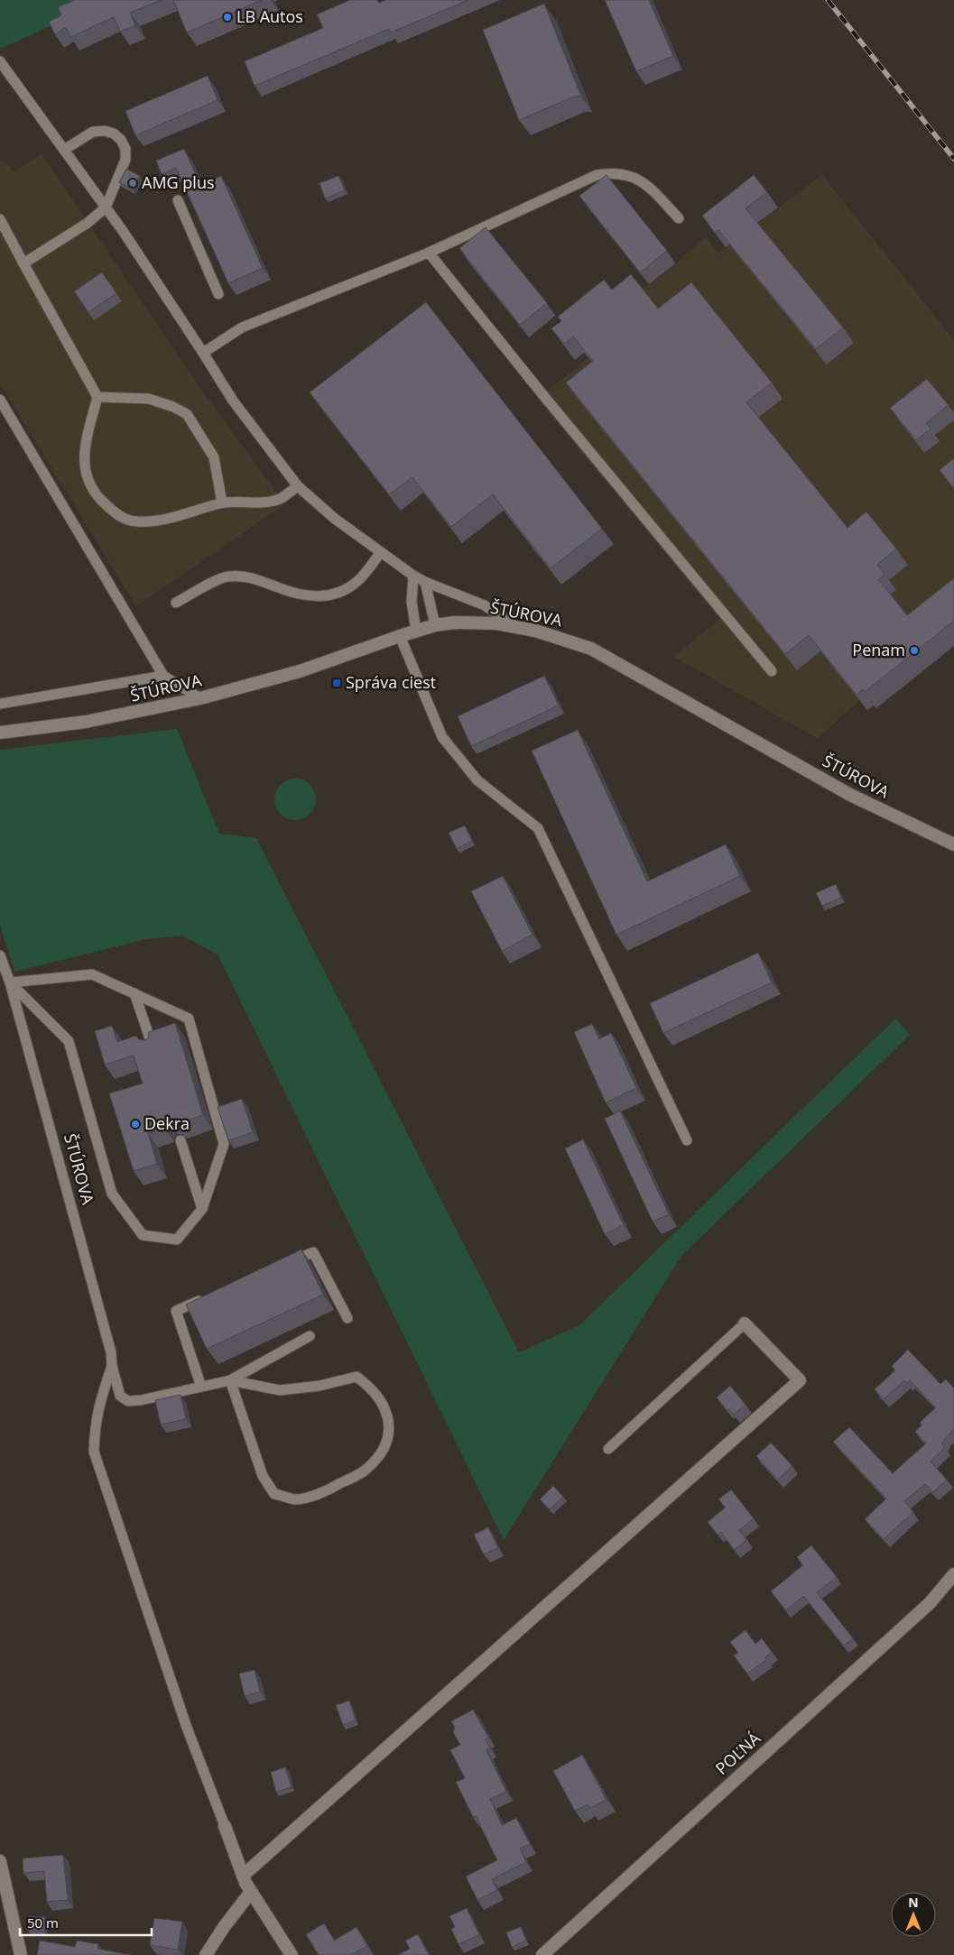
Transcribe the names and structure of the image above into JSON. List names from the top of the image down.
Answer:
{
  "streets": {
    "street": ["ŠTÚROVA", "POĽNÁ"]
  },
  "places": {
    "other": [
      "LB Autos",
      "AMG plus",
      "Penam",
      "Dekra"
    ],
    "transit": ["Správa ciest"]
  },
  "scale_bar": "50 m",
  "north": "top"
}
